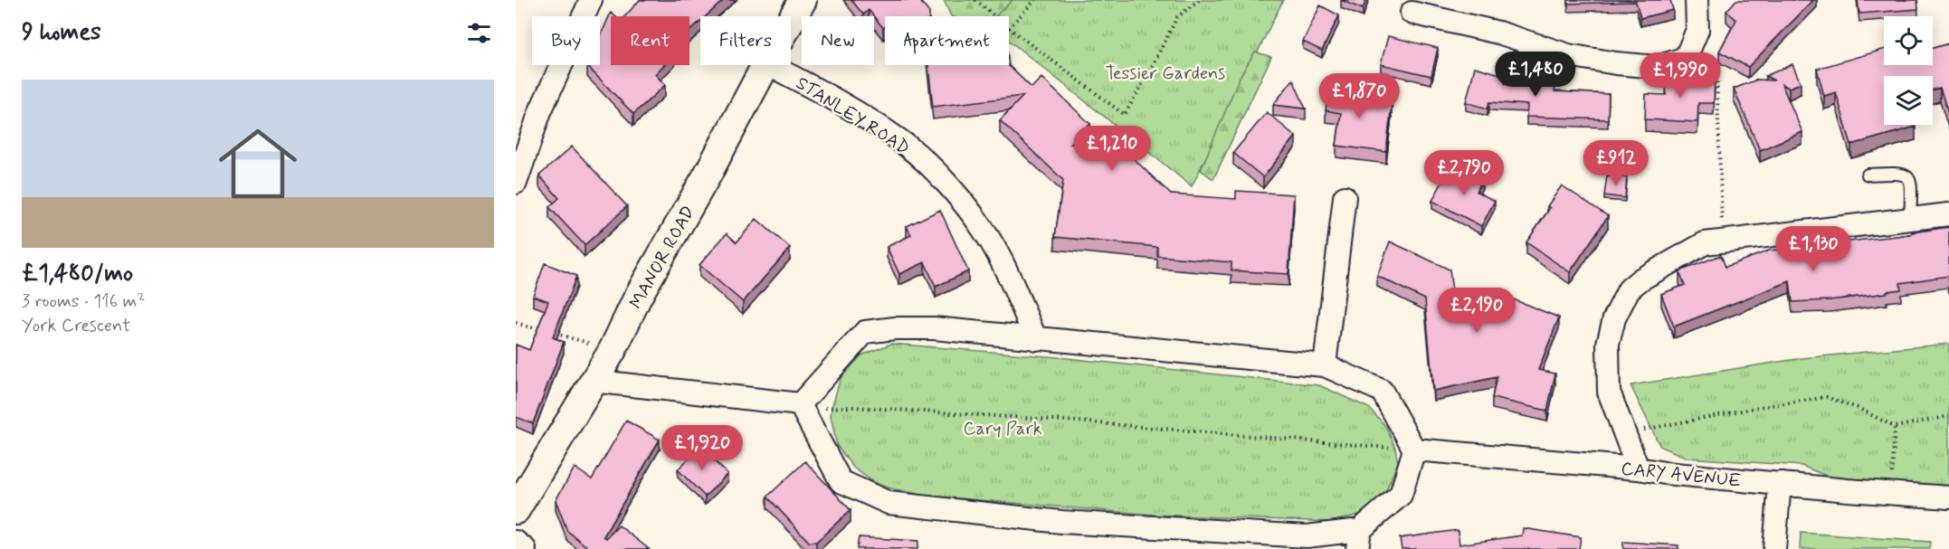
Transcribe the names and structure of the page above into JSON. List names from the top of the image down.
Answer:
{
  "streets": {
    "street": ["STANLEY ROAD", "MANOR ROAD", "CARY AVENUE"]
  },
  "parks": ["Tessier Gardens", "Cary Park"],
  "page": {
    "heading": "9 homes",
    "chip": [
      "Buy",
      "Rent",
      "Filters",
      "New",
      "Apartment"
    ],
    "price": [
      "£1,480",
      "£1,990",
      "£1,870",
      "£1,210",
      "£912",
      "£2,790",
      "£1,130",
      "£2,190",
      "£1,920"
    ],
    "list": [
      {
        "name": "£1,480/mo",
        "note": "3 rooms · 116 m² · York Crescent"
      }
    ]
  }
}
